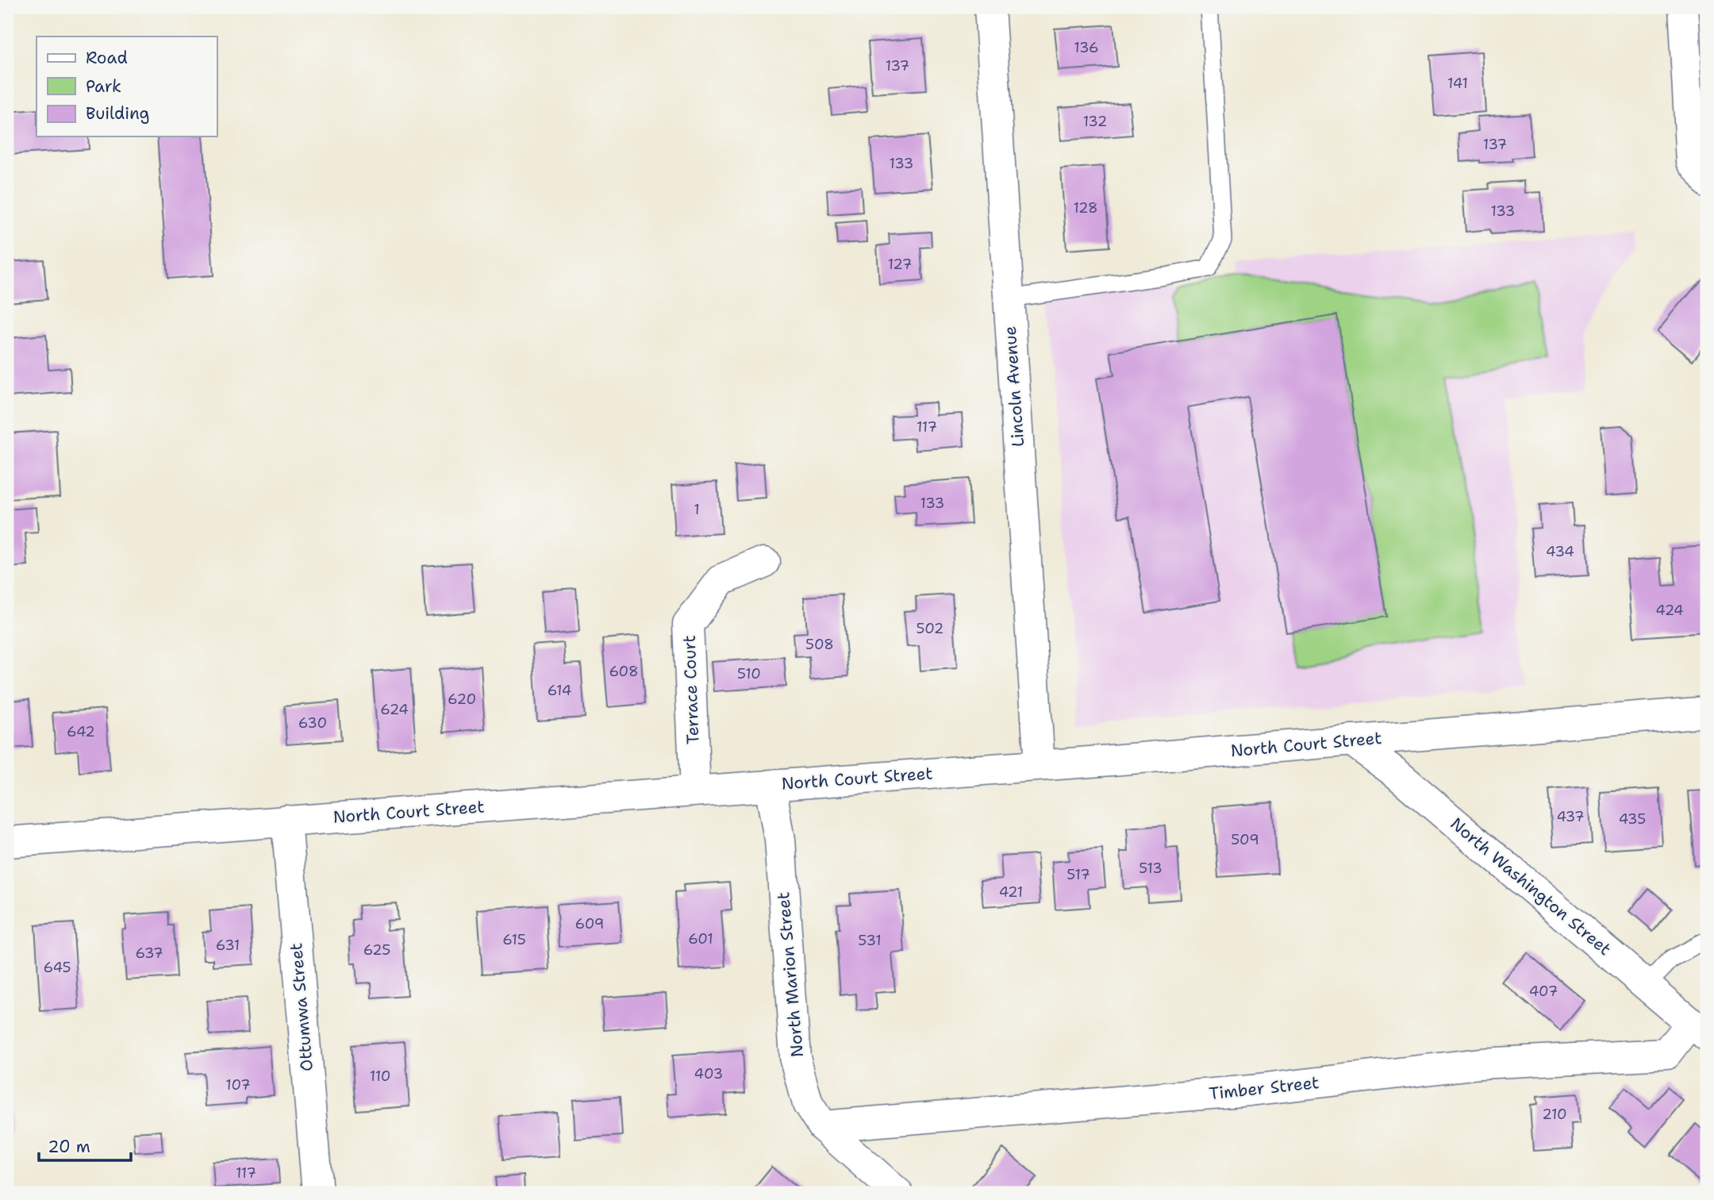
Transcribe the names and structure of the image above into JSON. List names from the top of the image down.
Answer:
{
  "streets": {
    "street": [
      "Lincoln Avenue",
      "Terrace Court",
      "North Court Street",
      "North Washington Street",
      "North Marion Street",
      "Ottumwa Street",
      "Timber Street"
    ]
  },
  "crossings": [
    ["Lincoln Avenue", "North Court Street"],
    ["Terrace Court", "North Court Street"],
    ["North Court Street", "North Washington Street"],
    ["North Court Street", "North Marion Street"],
    ["North Court Street", "Ottumwa Street"],
    ["North Washington Street", "Timber Street"],
    ["North Marion Street", "Timber Street"]
  ],
  "house_numbers": [
    "136",
    "137",
    "141",
    "132",
    "137",
    "133",
    "128",
    "133",
    "127",
    "117",
    "133",
    "1",
    "434",
    "424",
    "502",
    "508",
    "608",
    "510",
    "614",
    "620",
    "624",
    "630",
    "642",
    "437",
    "435",
    "509",
    "513",
    "517",
    "421",
    "609",
    "601",
    "615",
    "531",
    "631",
    "625",
    "637",
    "645",
    "407",
    "403",
    "110",
    "107",
    "210",
    "117"
  ],
  "legend": ["Road", "Park", "Building"],
  "scale_bar": "20 m"
}
